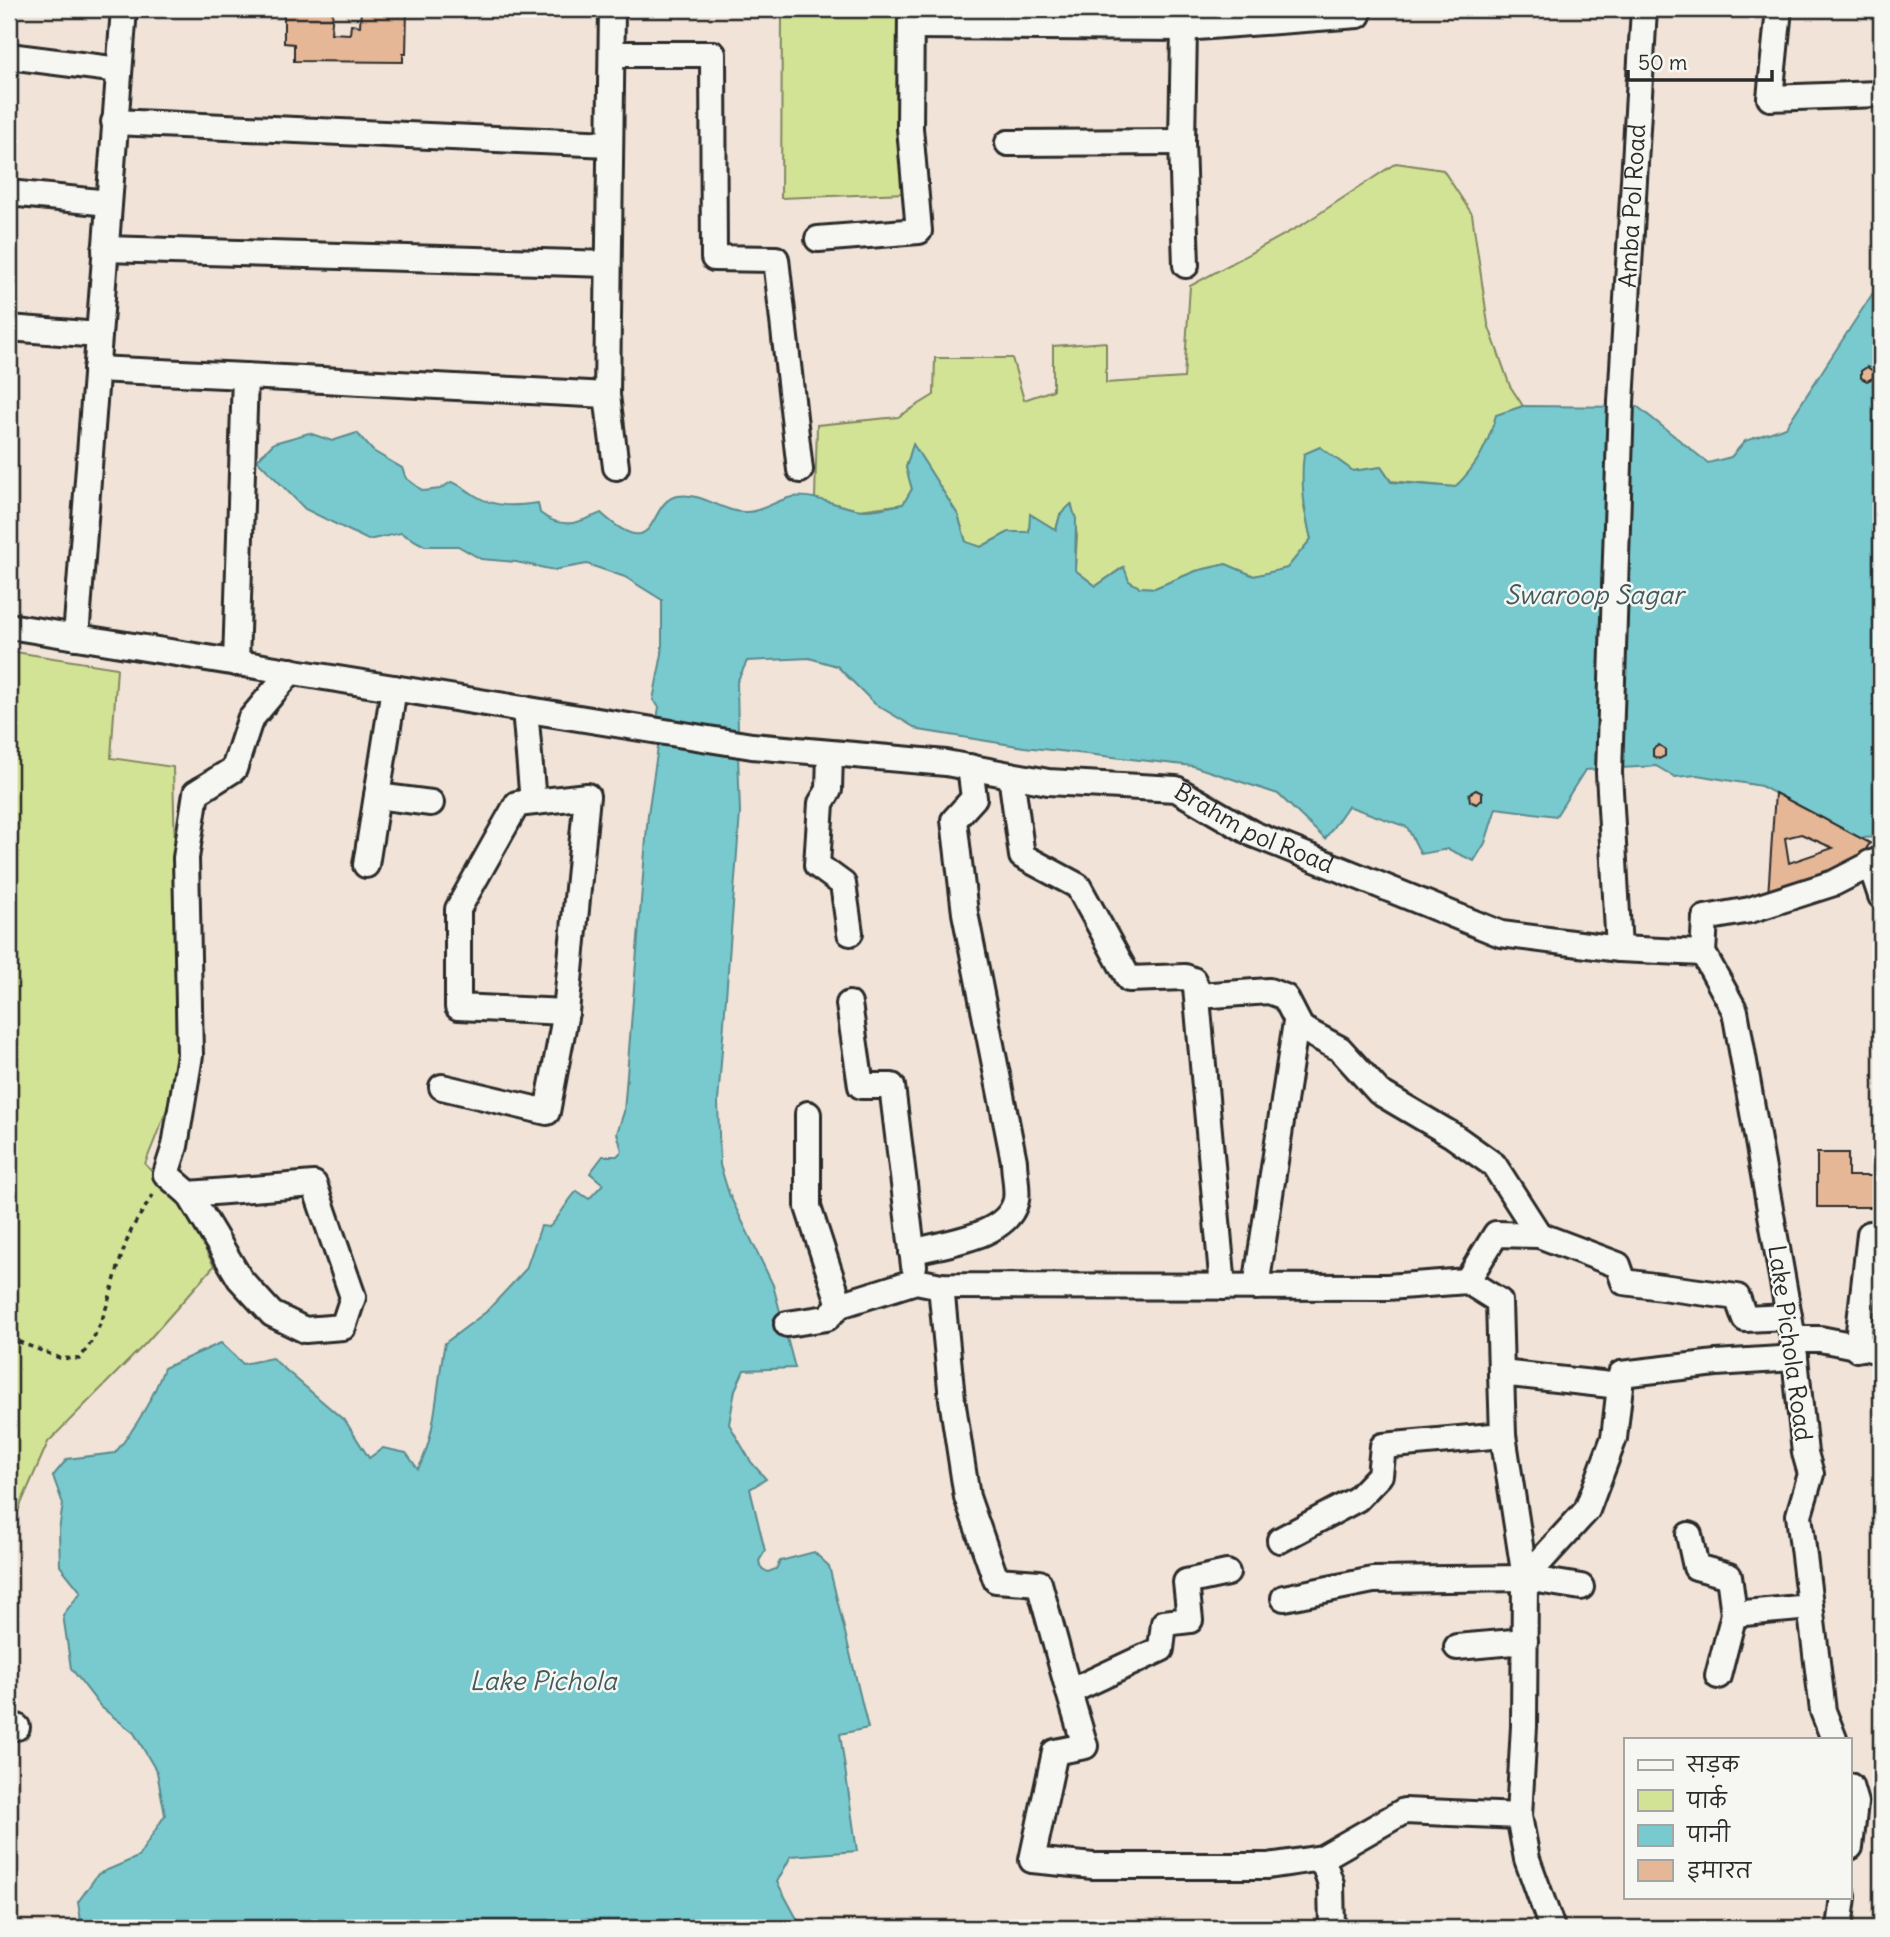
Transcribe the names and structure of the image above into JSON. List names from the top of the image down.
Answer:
{
  "streets": {
    "street": ["Amba Pol Road", "Brahm pol Road", "Lake Pichola Road"]
  },
  "crossings": [
    ["Amba Pol Road", "Brahm pol Road"],
    ["Brahm pol Road", "Lake Pichola Road"]
  ],
  "water": ["Swaroop Sagar", "Lake Pichola"],
  "legend": [
    "सड़क",
    "पार्क",
    "पानी",
    "इमारत"
  ],
  "scale_bar": "50 m"
}
